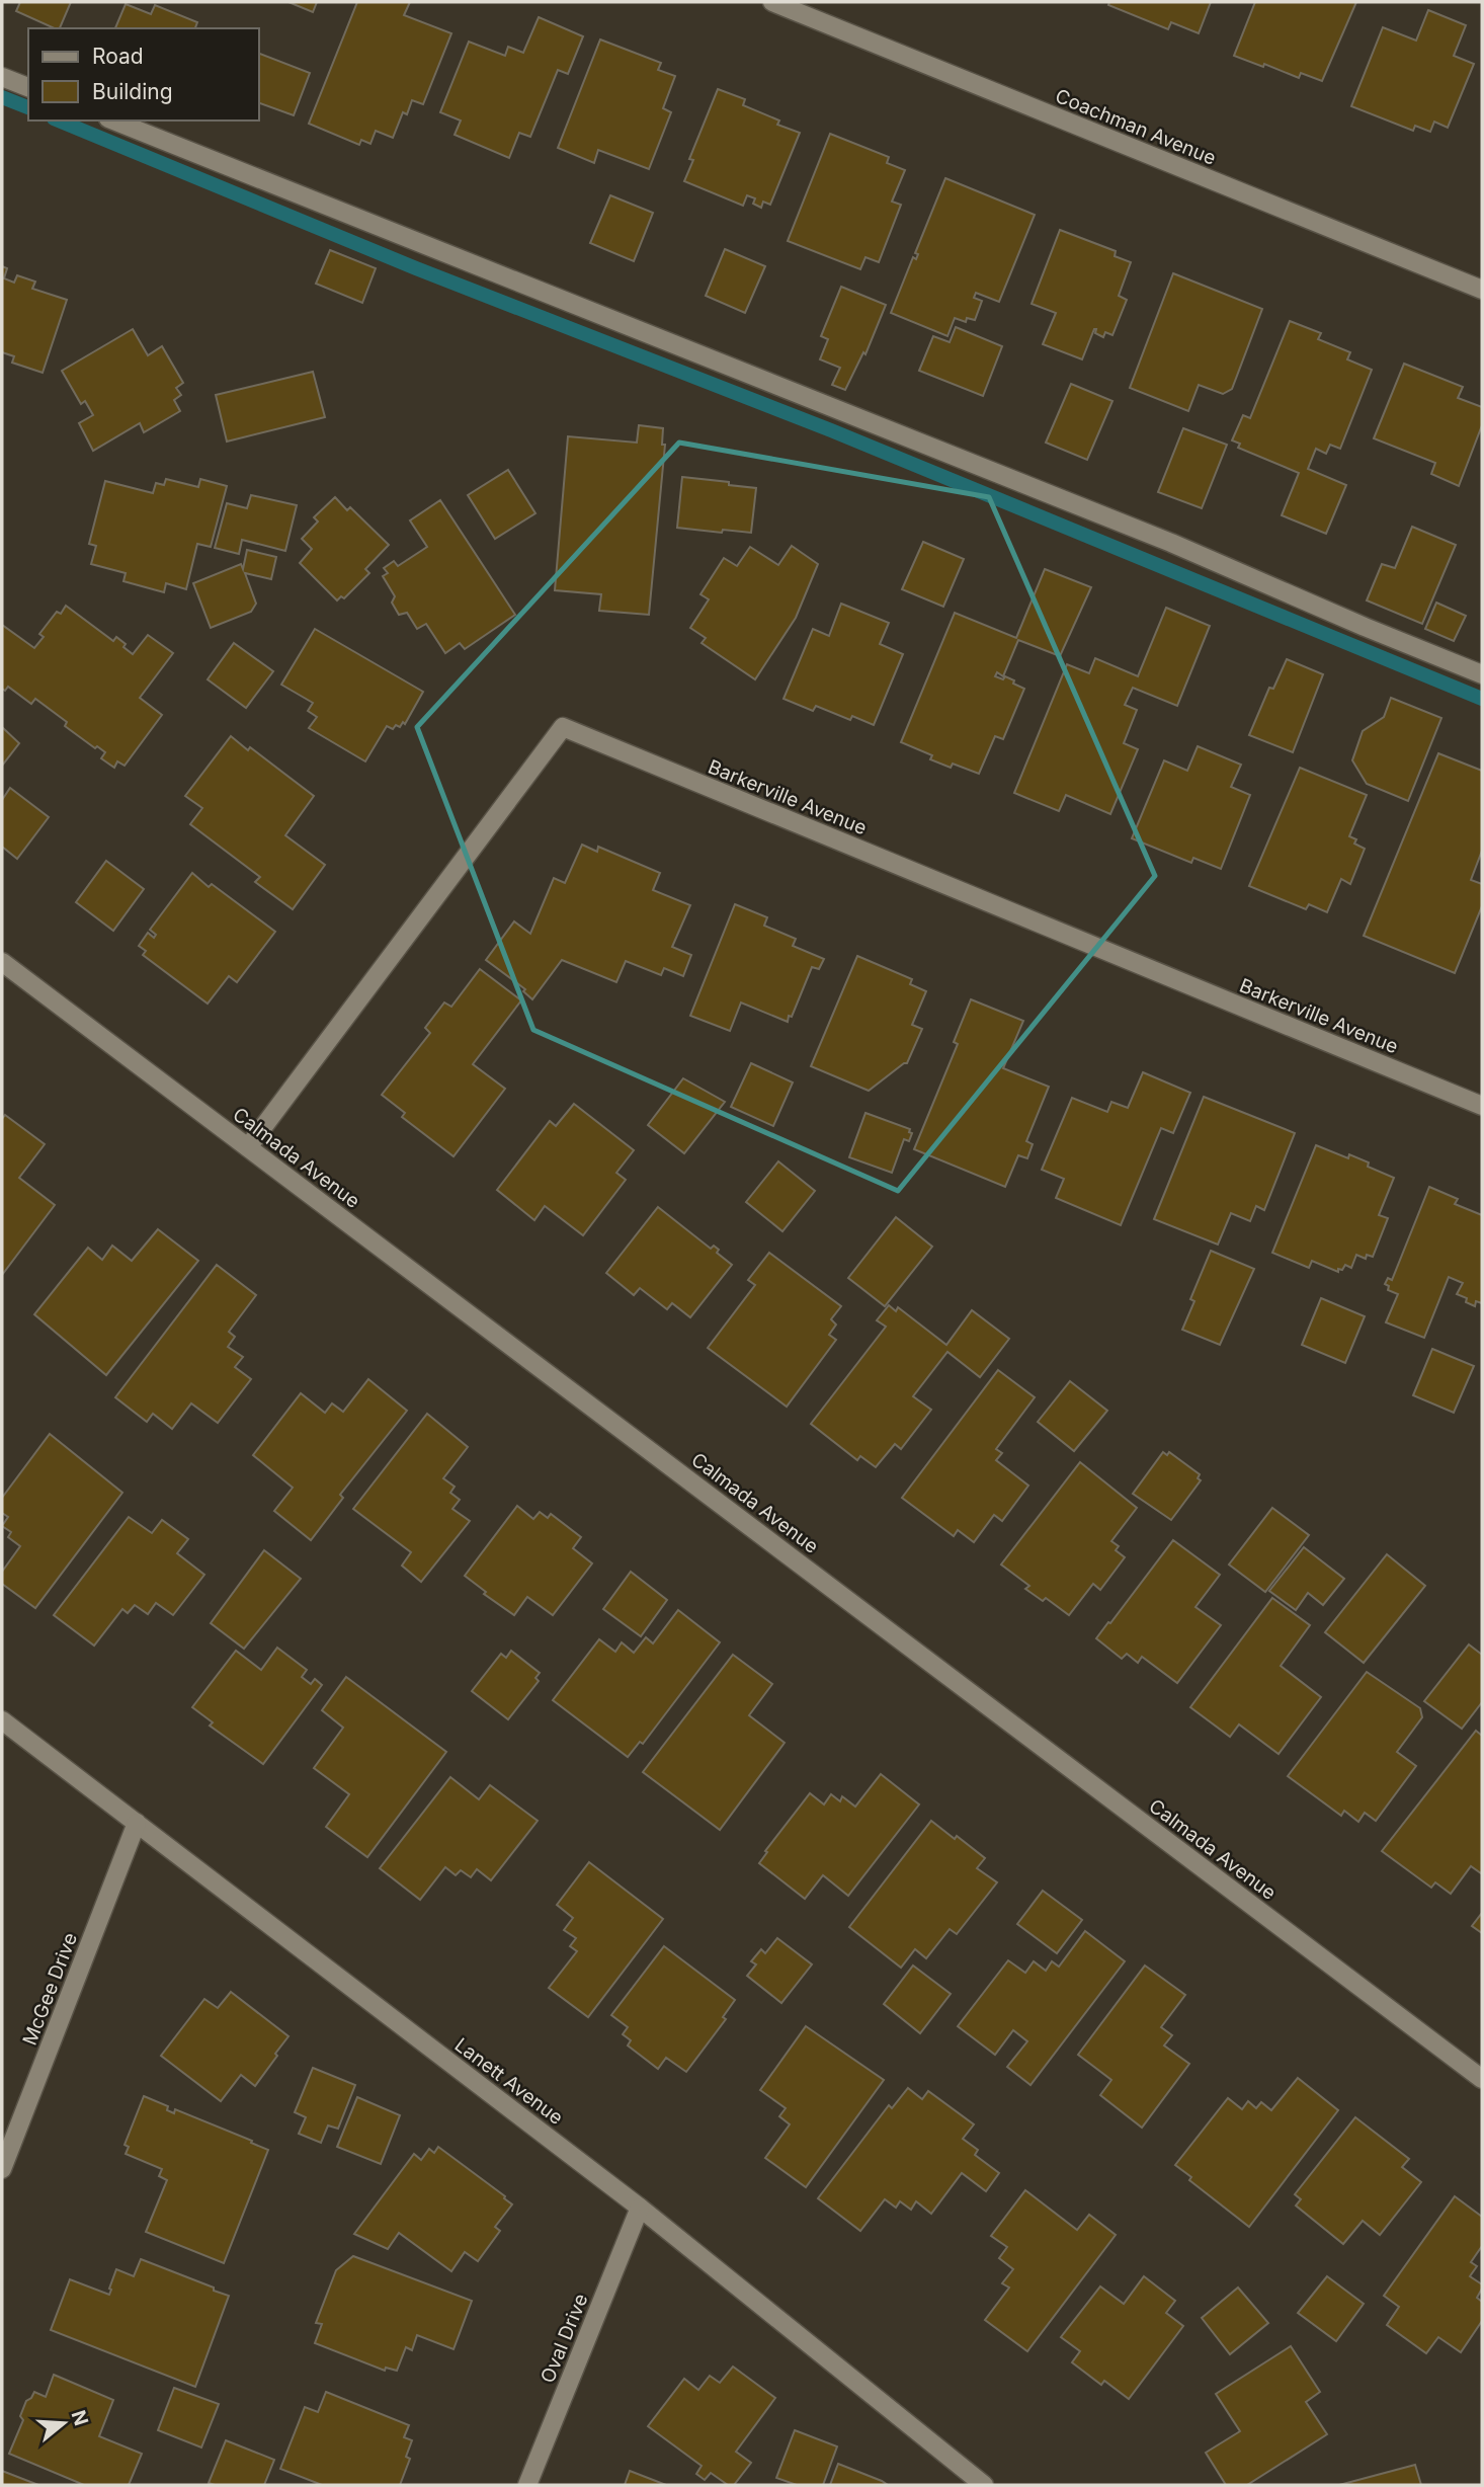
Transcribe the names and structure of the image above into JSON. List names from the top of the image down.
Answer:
{
  "streets": {
    "street": [
      "Coachman Avenue",
      "Barkerville Avenue",
      "Calmada Avenue",
      "McGee Drive",
      "Lanett Avenue",
      "Oval Drive"
    ]
  },
  "crossings": [
    ["Barkerville Avenue", "Calmada Avenue"],
    ["McGee Drive", "Lanett Avenue"],
    ["Lanett Avenue", "Oval Drive"]
  ],
  "legend": ["Road", "Building"],
  "north": "right"
}
